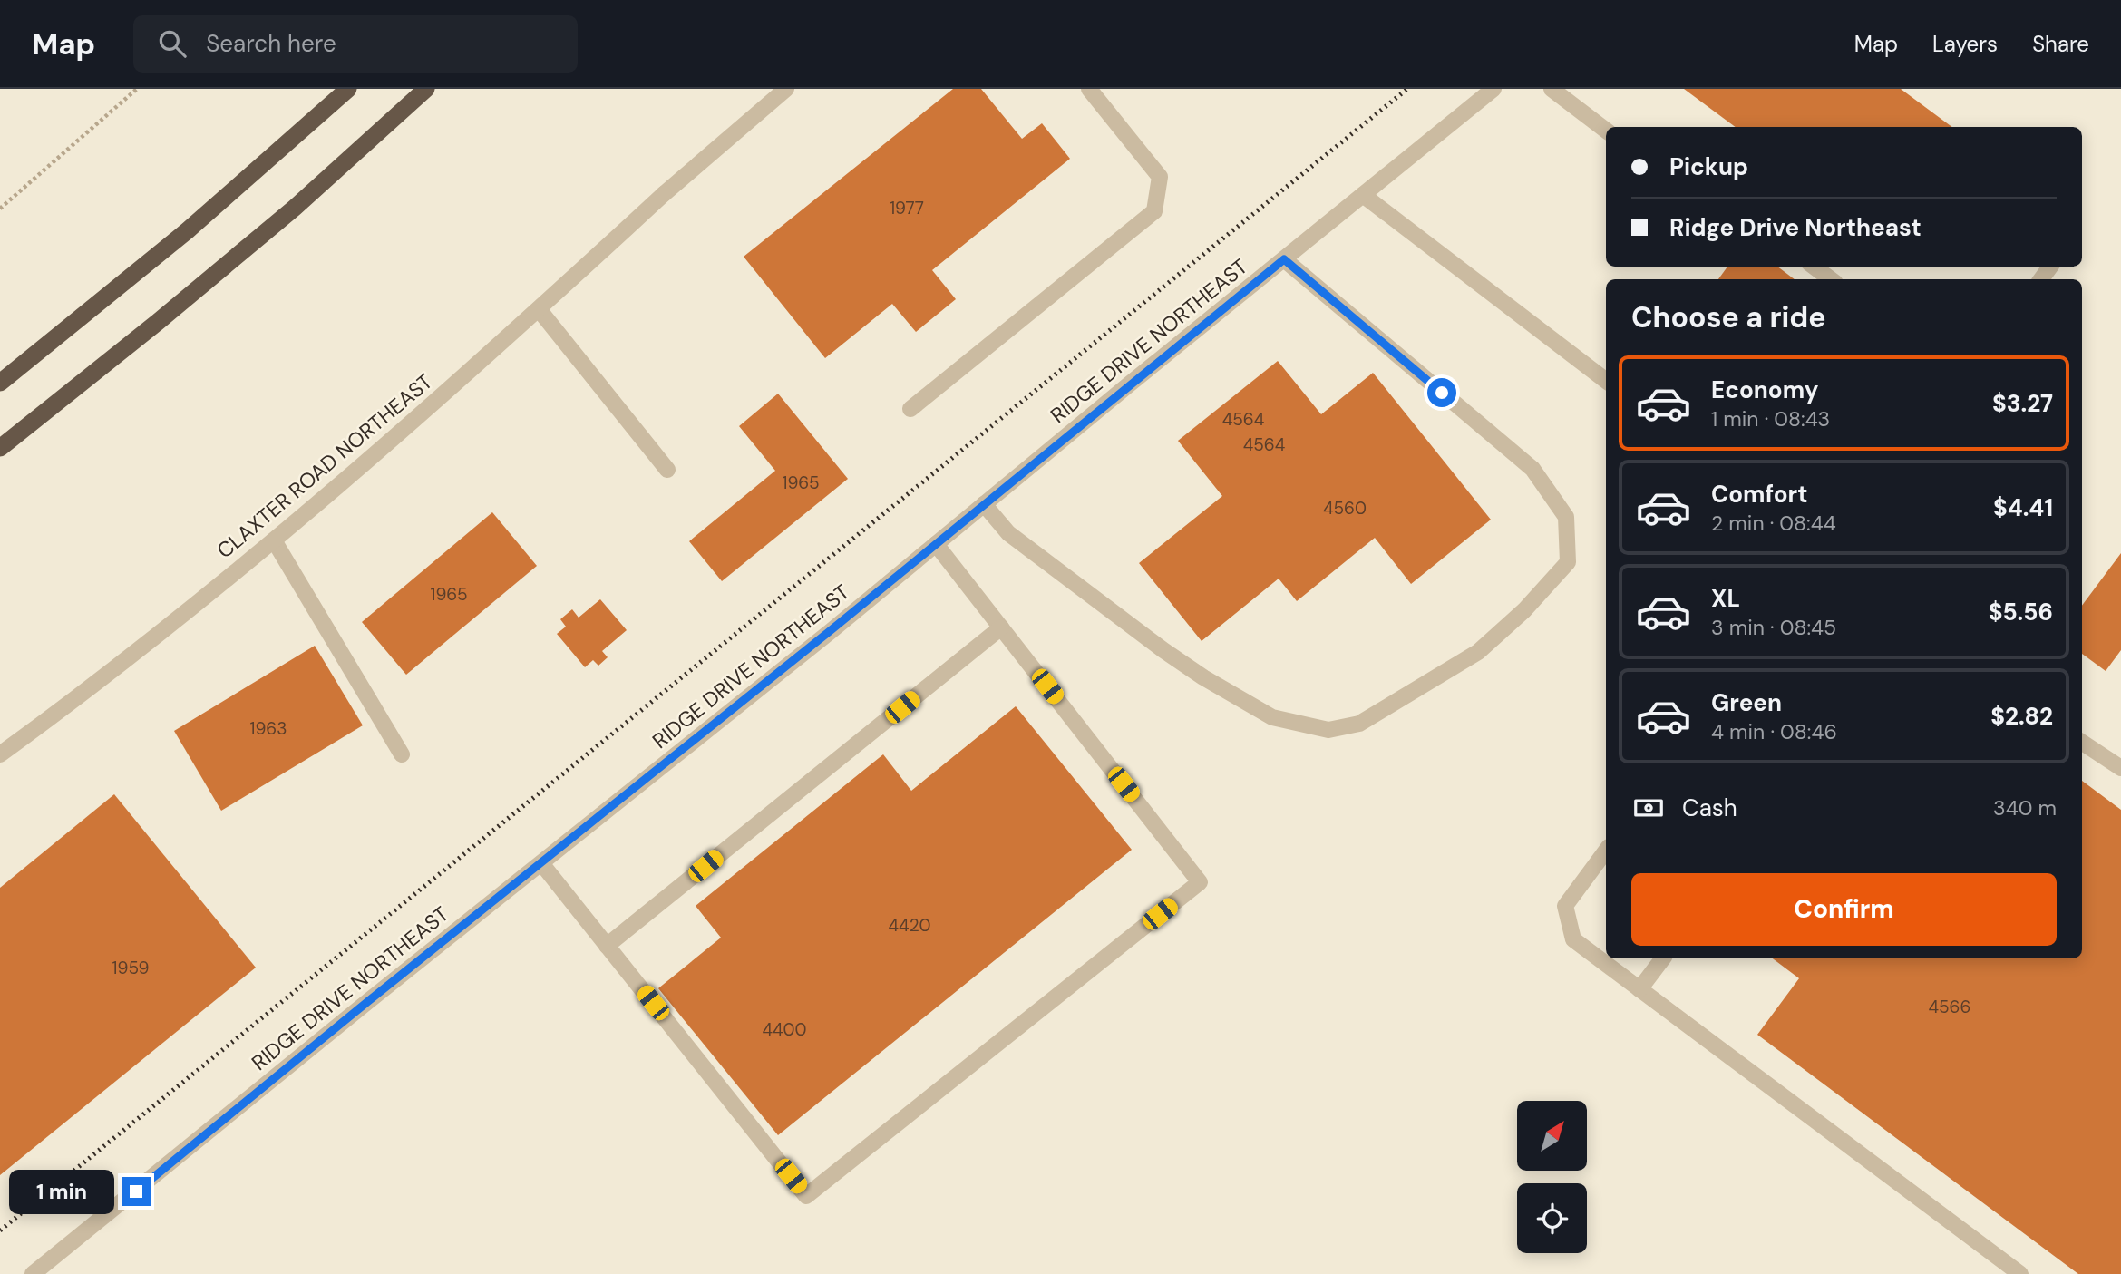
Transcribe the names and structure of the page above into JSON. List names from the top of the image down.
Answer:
{
  "streets": {
    "street": ["RIDGE DRIVE NORTHEAST", "CLAXTER ROAD NORTHEAST"]
  },
  "house_numbers": [
    "1977",
    "4564",
    "4564",
    "1965",
    "4560",
    "1965",
    "1963",
    "4420",
    "1959",
    "4566",
    "4400"
  ],
  "north": "top right",
  "page": {
    "header": "Map",
    "search": "Search here",
    "nav": ["Map", "Layers", "Share"],
    "banner": ["Pickup", "Ridge Drive Northeast"],
    "heading": "Choose a ride",
    "list": [
      {
        "name": "Economy",
        "note": "1 min · 08:43",
        "value": "$3.27"
      },
      {
        "name": "Comfort",
        "note": "2 min · 08:44",
        "value": "$4.41"
      },
      {
        "name": "XL",
        "note": "3 min · 08:45",
        "value": "$5.56"
      },
      {
        "name": "Green",
        "note": "4 min · 08:46",
        "value": "$2.82"
      }
    ],
    "pay": ["Cash", "340 m"],
    "buttons": "Confirm",
    "bubble": "1 min"
  }
}
